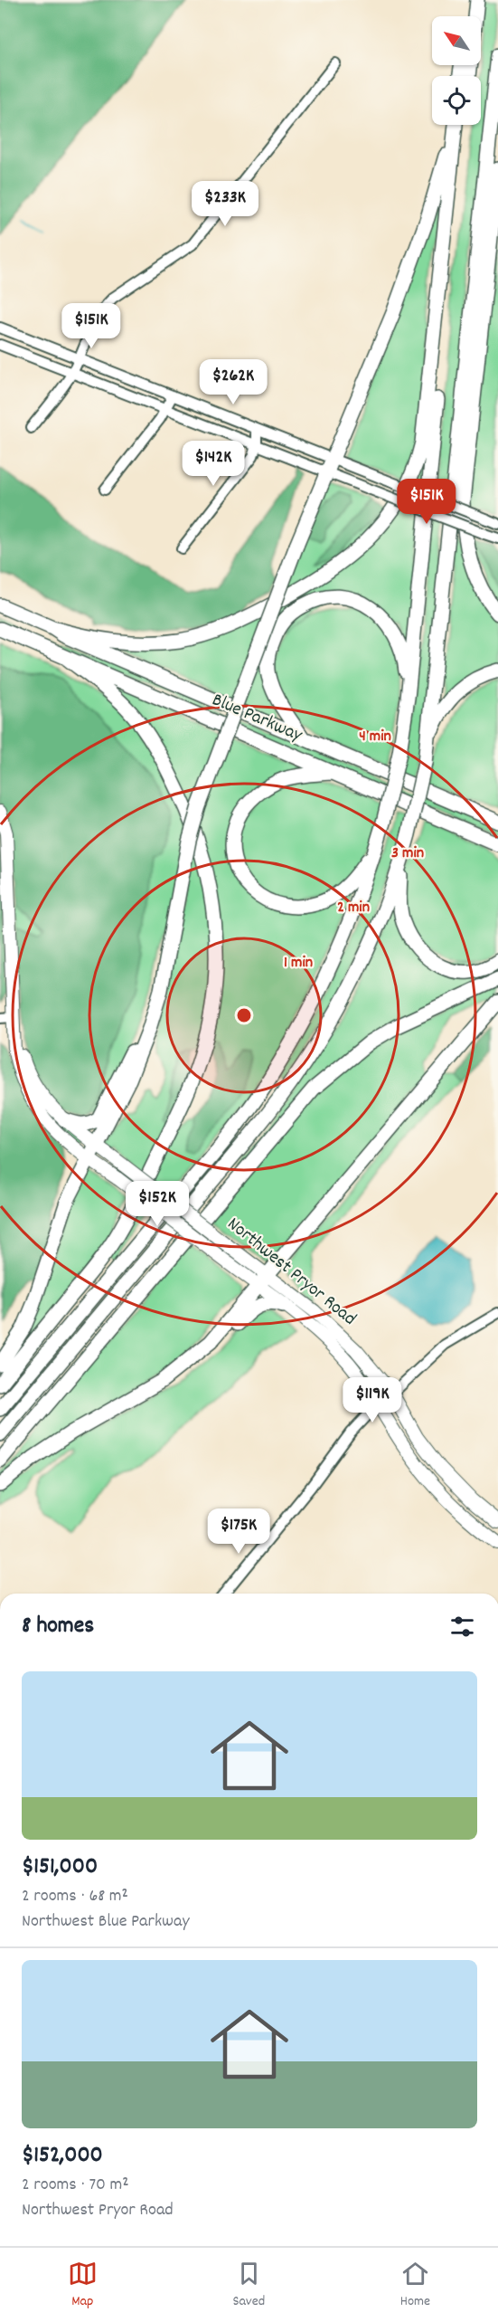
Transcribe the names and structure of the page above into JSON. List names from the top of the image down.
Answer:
{
  "streets": {
    "highway": ["Blue Parkway"],
    "main road": ["Northwest Pryor Road"]
  },
  "north": "top left",
  "page": {
    "price": [
      "$233K",
      "$151K",
      "$262K",
      "$142K",
      "$151K",
      "$152K",
      "$119K",
      "$175K"
    ],
    "heading": "8 homes",
    "list": [
      {
        "name": "$151,000",
        "note": "2 rooms · 68 m² · Northwest Blue Parkway"
      },
      {
        "name": "$152,000",
        "note": "2 rooms · 70 m² · Northwest Pryor Road"
      }
    ],
    "tabs": ["Map", "Saved", "Home"]
  },
  "rings": [
    "4 min",
    "3 min",
    "2 min",
    "1 min"
  ]
}
